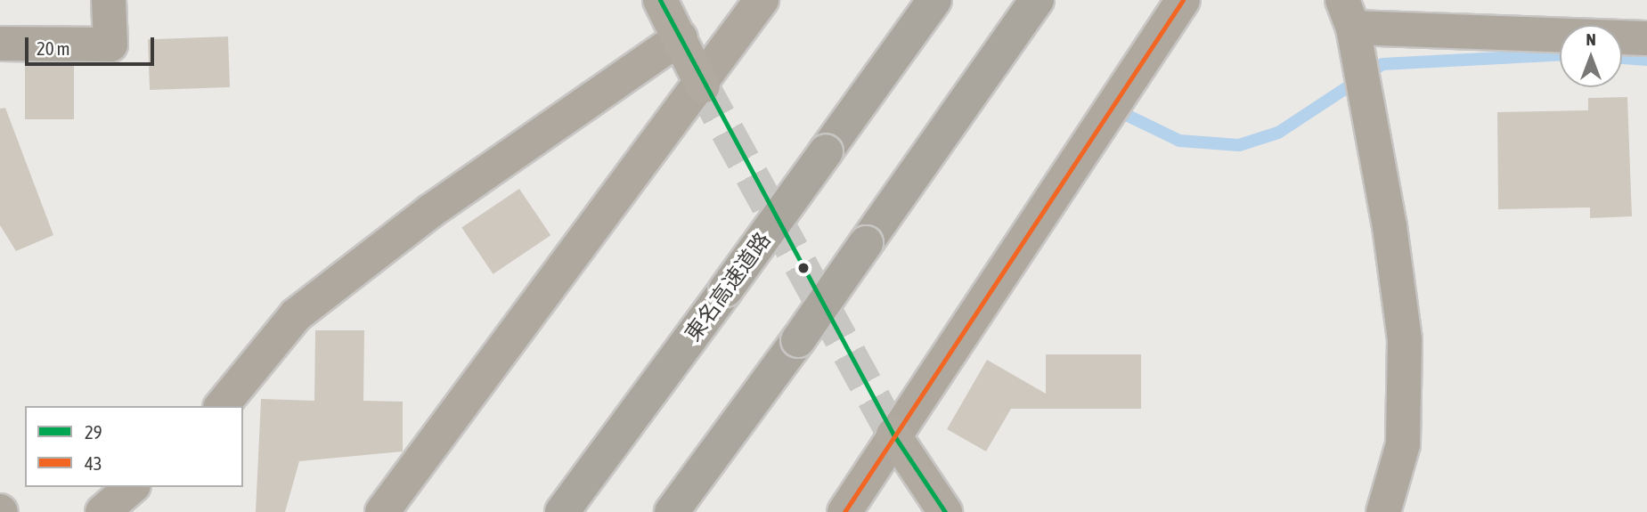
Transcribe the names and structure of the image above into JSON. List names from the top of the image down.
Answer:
{
  "streets": {
    "highway": ["東名高速道路"]
  },
  "lines": ["transit line 29", "transit line 43"],
  "legend": ["29", "43"],
  "scale_bar": "20 m",
  "north": "top"
}
